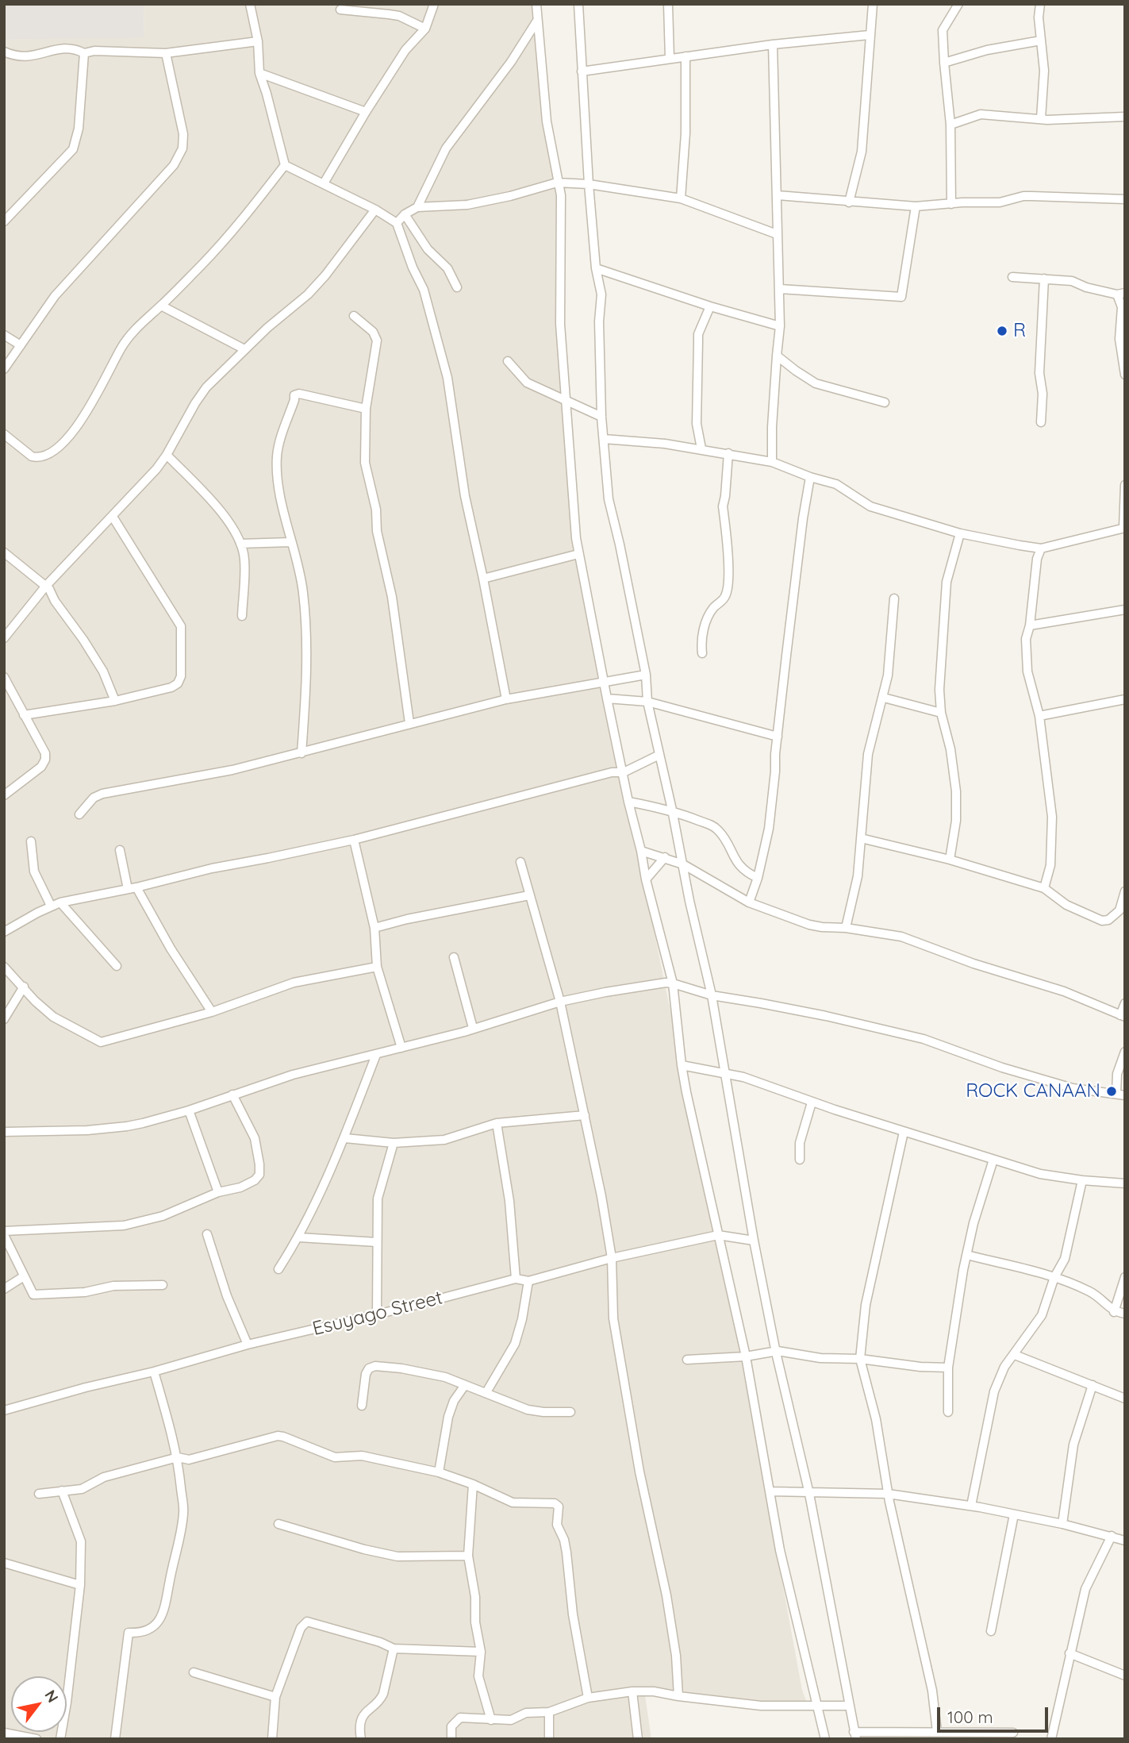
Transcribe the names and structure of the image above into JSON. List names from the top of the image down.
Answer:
{
  "streets": {
    "street": ["Esuyago Street"]
  },
  "places": ["R", "ROCK CANAAN"],
  "scale_bar": "100 m",
  "north": "top right"
}
